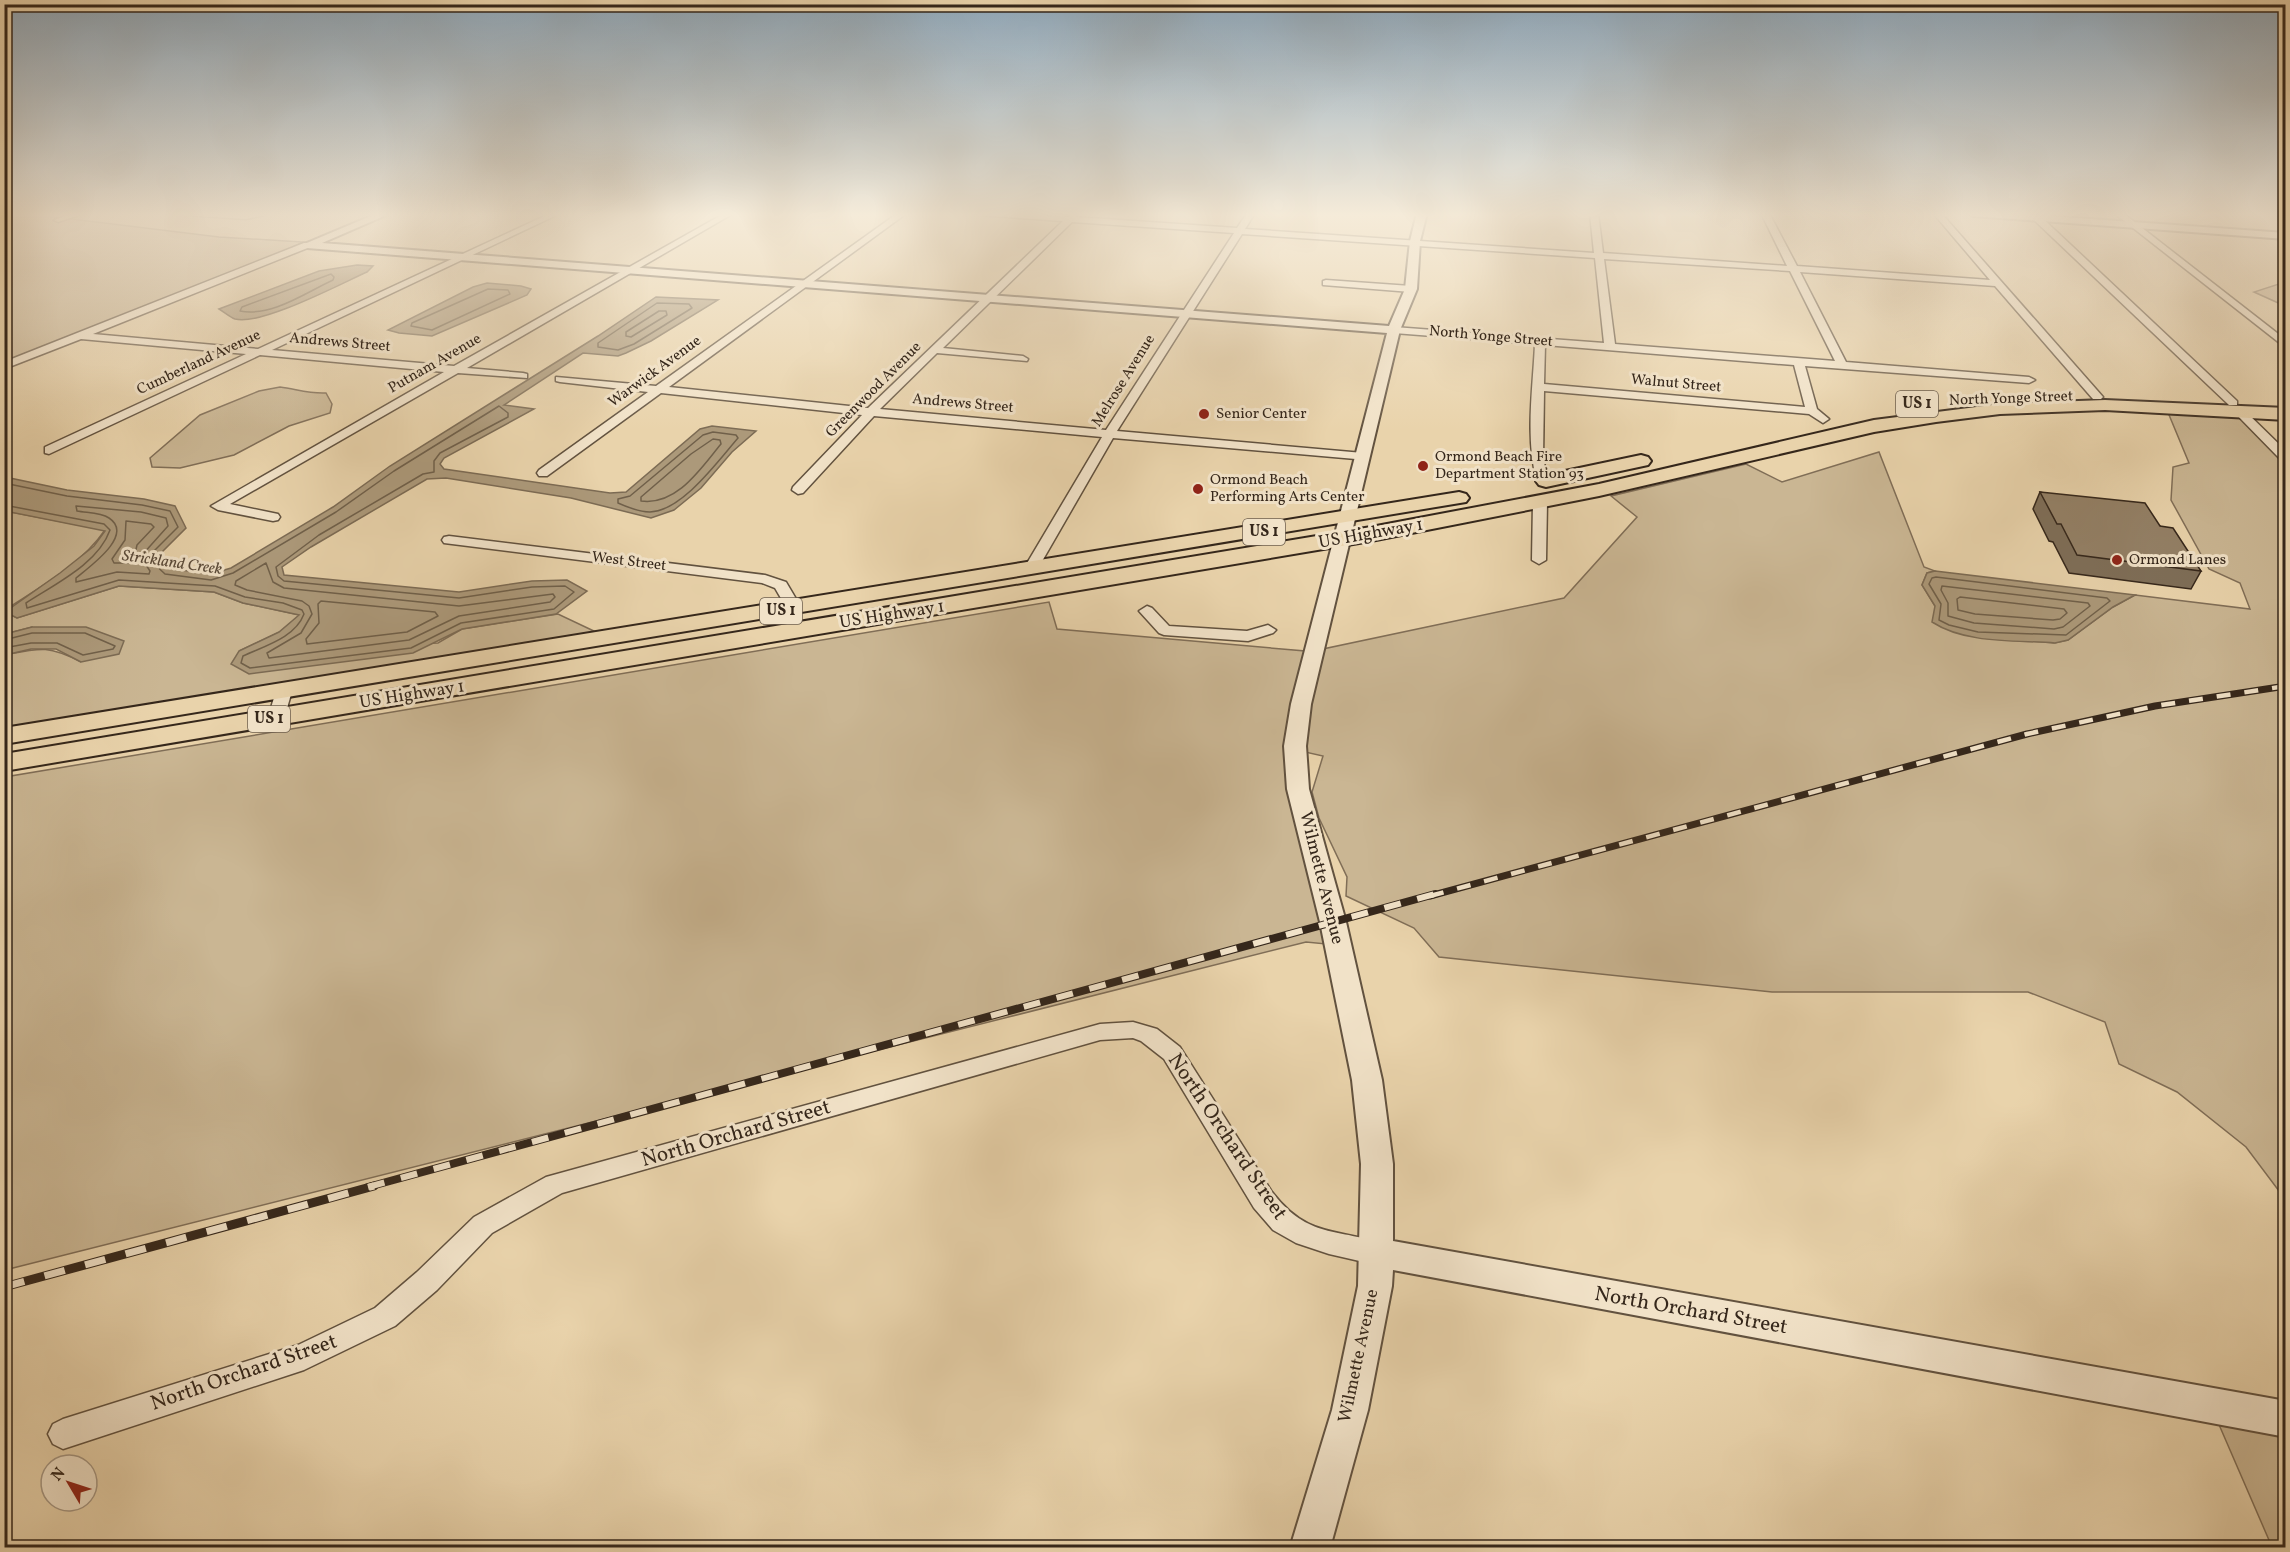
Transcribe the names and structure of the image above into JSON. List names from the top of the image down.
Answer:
{
  "streets": {
    "main road": ["North Yonge Street", "US 1", "US Highway 1"],
    "street": [
      "Andrews Street",
      "Cumberland Avenue",
      "Putnam Avenue",
      "Warwick Avenue",
      "Melrose Avenue",
      "Walnut Street",
      "Greenwood Avenue",
      "West Street",
      "Wilmette Avenue",
      "North Orchard Street"
    ]
  },
  "crossings": [
    ["North Yonge Street", "Melrose Avenue"],
    ["North Yonge Street", "Walnut Street"],
    ["North Yonge Street", "Greenwood Avenue"],
    ["North Yonge Street", "US Highway 1"],
    ["North Yonge Street", "Wilmette Avenue"],
    ["Andrews Street", "Cumberland Avenue"],
    ["Andrews Street", "Putnam Avenue"],
    ["Andrews Street", "Warwick Avenue"],
    ["Andrews Street", "Melrose Avenue"],
    ["Andrews Street", "Greenwood Avenue"],
    ["Andrews Street", "Wilmette Avenue"],
    ["Melrose Avenue", "US Highway 1"],
    ["US Highway 1", "West Street"],
    ["US Highway 1", "Wilmette Avenue"],
    ["Wilmette Avenue", "North Orchard Street"]
  ],
  "water": ["Strickland Creek"],
  "places": [
    "Senior Center",
    "Ormond Beach Fire Department Station 93",
    "Ormond Beach Performing Arts Center",
    "Ormond Lanes"
  ],
  "north": "top left"
}
